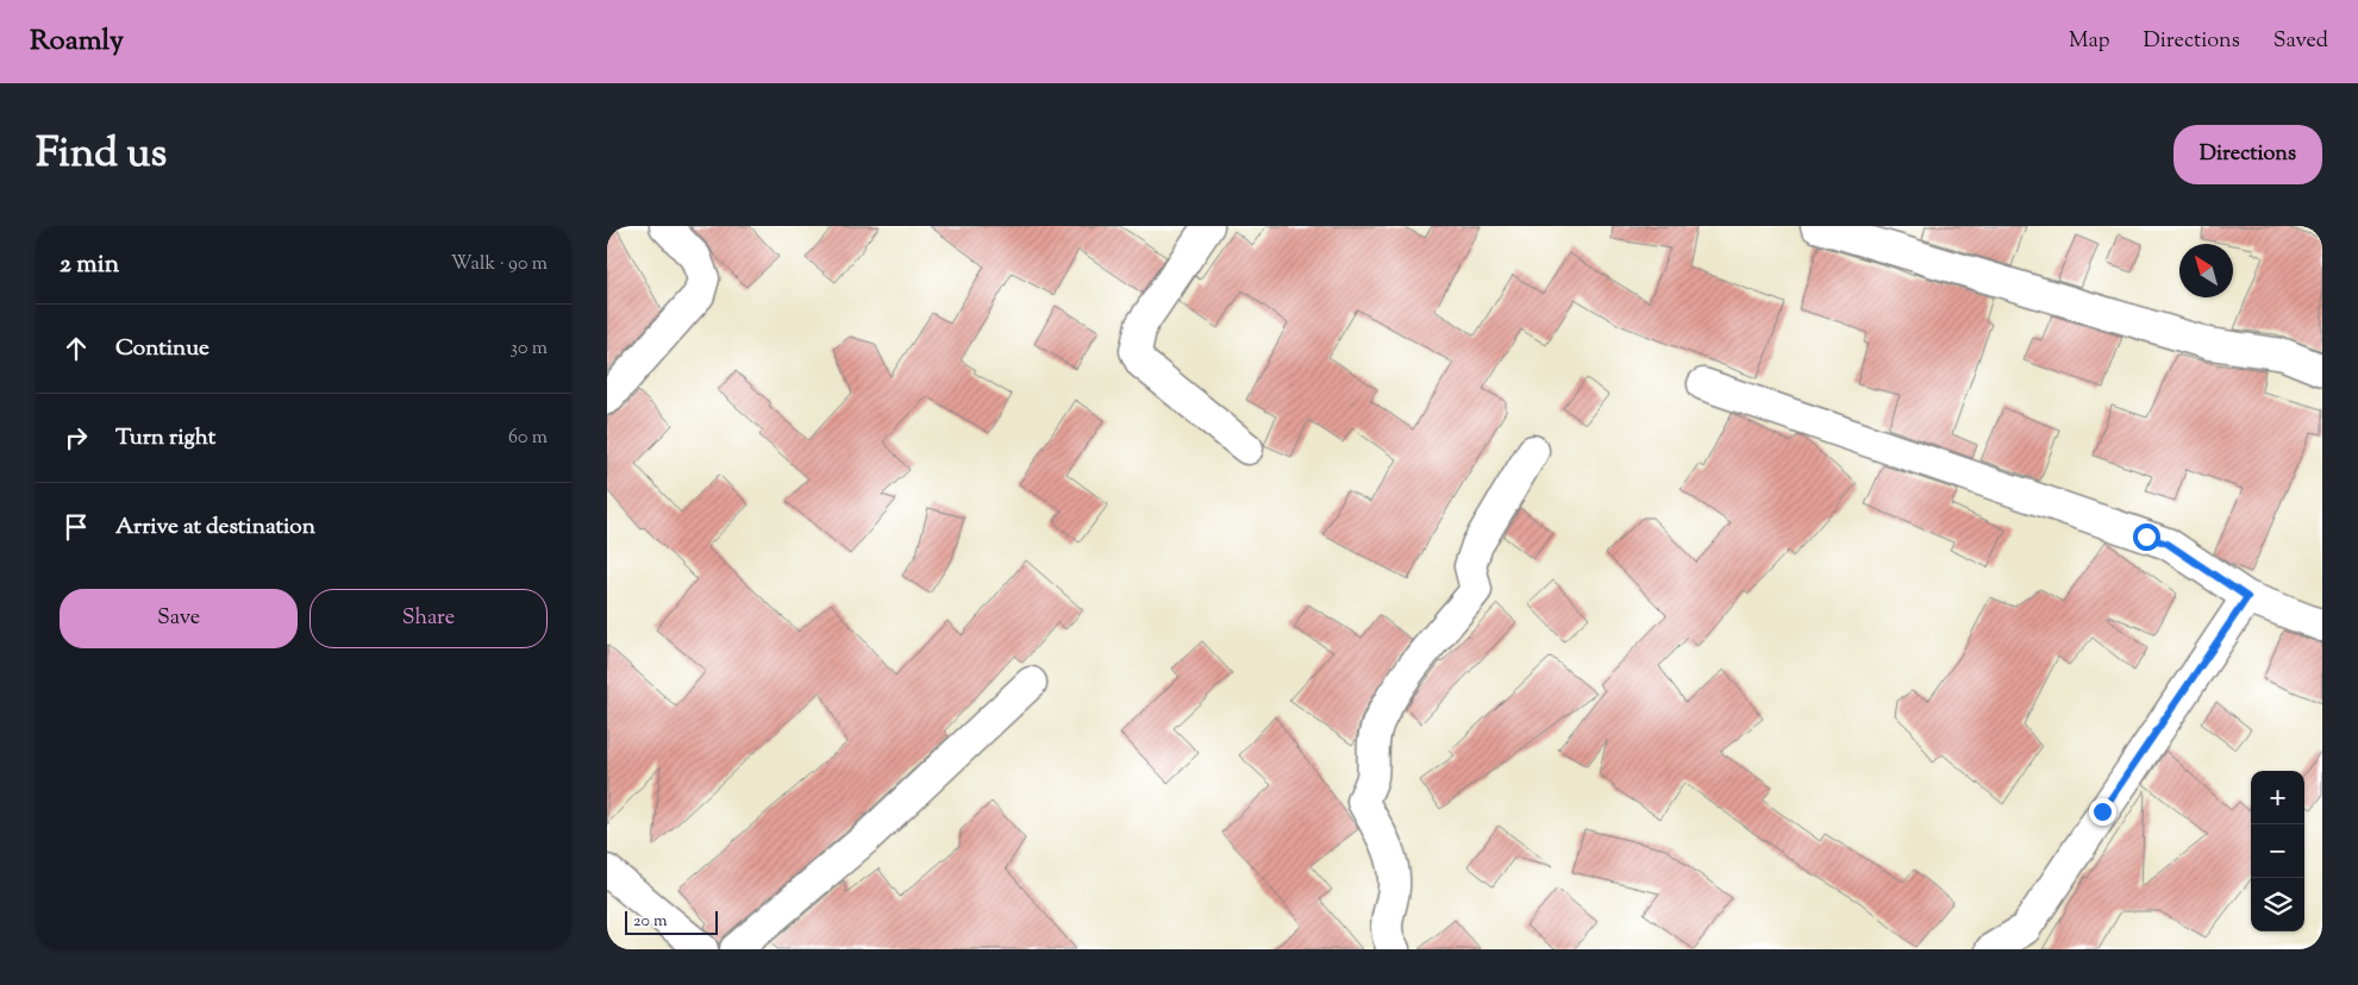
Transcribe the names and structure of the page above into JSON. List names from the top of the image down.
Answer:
{
  "scale_bar": "20 m",
  "north": "top left",
  "page": {
    "header": "Roamly",
    "nav": ["Map", "Directions", "Saved"],
    "title": "Find us",
    "buttons": [
      "Directions",
      ["Save", "Share"]
    ],
    "heading": ["2 min", "Walk · 90 m"],
    "list": [
      ["Continue", "30 m"],
      ["Turn right", "60 m"],
      "Arrive at destination"
    ],
    "map_buttons": ["+", "−"],
    "scale": "20 m"
  }
}
